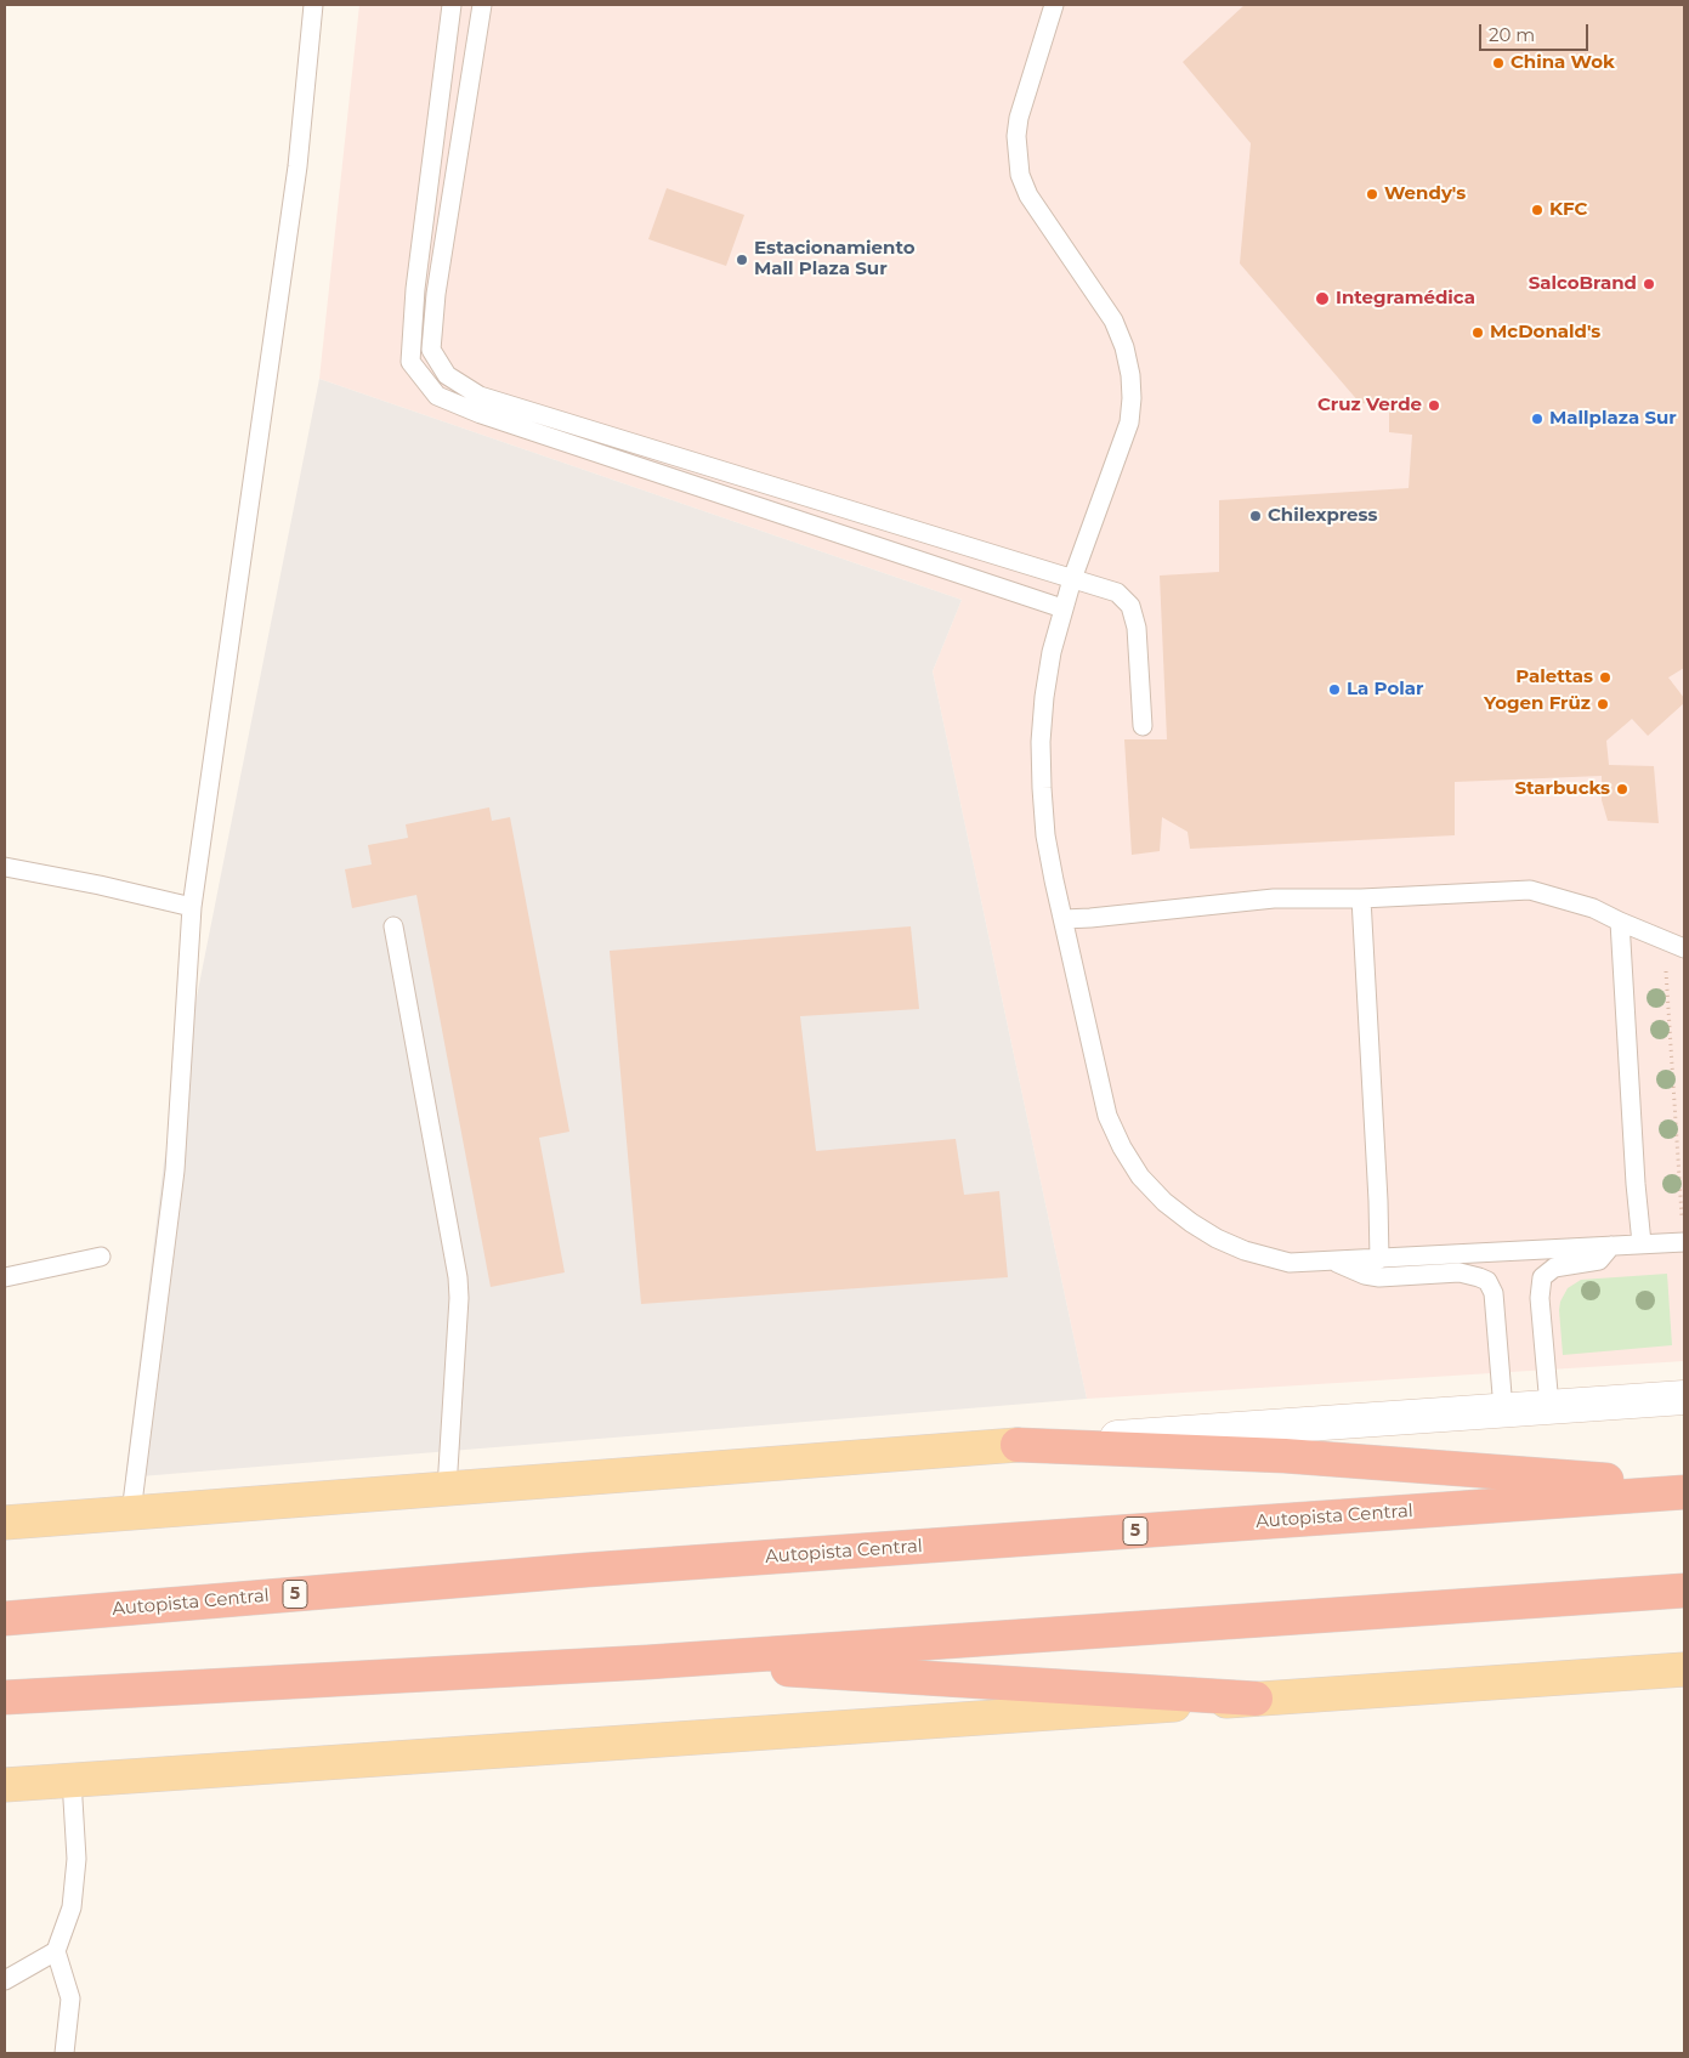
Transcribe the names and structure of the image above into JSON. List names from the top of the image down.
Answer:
{
  "streets": {
    "highway": ["Autopista Central", "5"]
  },
  "places": [
    "China Wok",
    "Wendy's",
    "KFC",
    "Estacionamiento Mall Plaza Sur",
    "SalcoBrand",
    "Integramédica",
    "McDonald's",
    "Cruz Verde",
    "Mallplaza Sur",
    "Chilexpress",
    "Palettas",
    "La Polar",
    "Yogen Früz",
    "Starbucks"
  ],
  "scale_bar": "20 m"
}
